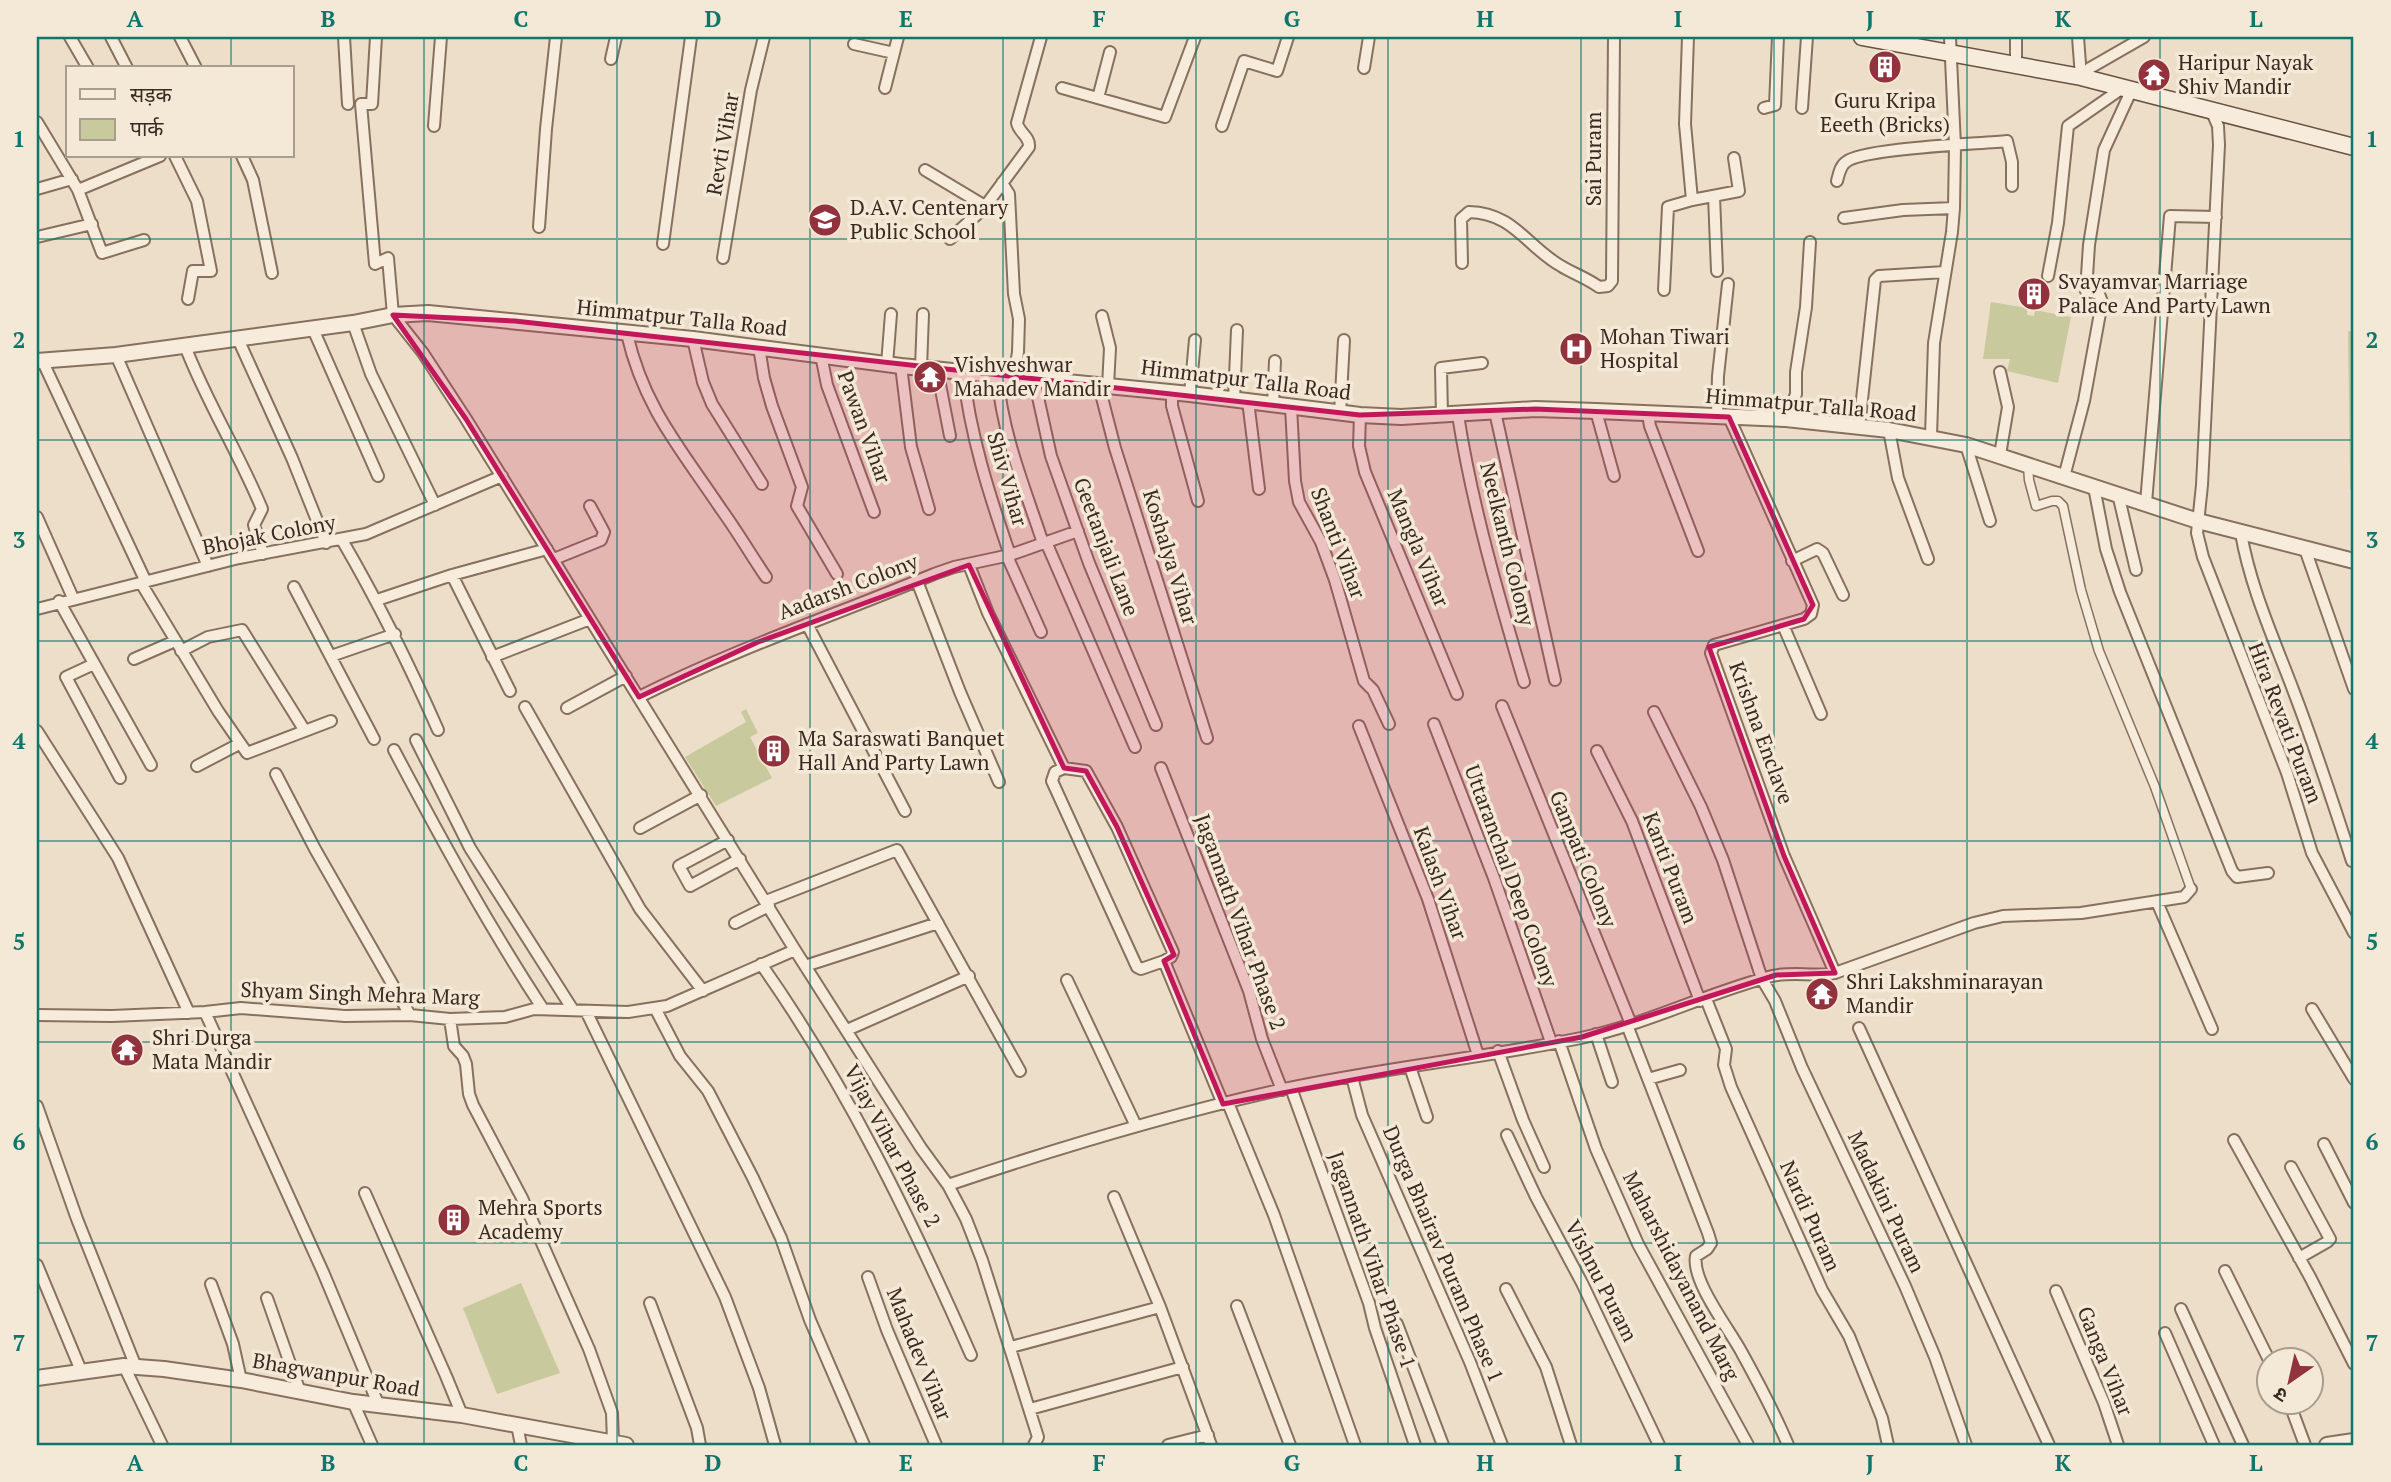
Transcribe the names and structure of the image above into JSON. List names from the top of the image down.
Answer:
{
  "streets": {
    "street": [
      "Revti Vihar",
      "Sai Puram",
      "Himmatpur Talla Road",
      "Pawan Vihar",
      "Shiv Vihar",
      "Bhojak Colony",
      "Shanti Vihar",
      "Neelkanth Colony",
      "Geetanjali Lane",
      "Mangla Vihar",
      "Koshalya Vihar",
      "Aadarsh Colony",
      "Hira Revati Puram",
      "Krishna Enclave",
      "Ganpati Colony",
      "Kanti Puram",
      "Uttaranchal Deep Colony",
      "Kalash Vihar",
      "Jagannath Vihar Phase 2",
      "Shyam Singh Mehra Marg",
      "Vijay Vihar Phase 2",
      "Madakini Puram",
      "Nardi Puram",
      "Durga Bhairav Puram Phase 1",
      "Jagannath Vihar Phase 1",
      "Maharshidayanand Marg",
      "Vishnu Puram",
      "Mahadev Vihar",
      "Ganga Vihar",
      "Bhagwanpur Road"
    ]
  },
  "crossings": [
    ["Himmatpur Talla Road", "Pawan Vihar"],
    ["Himmatpur Talla Road", "Shiv Vihar"],
    ["Himmatpur Talla Road", "Shanti Vihar"],
    ["Himmatpur Talla Road", "Neelkanth Colony"],
    ["Himmatpur Talla Road", "Geetanjali Lane"],
    ["Himmatpur Talla Road", "Mangla Vihar"],
    ["Himmatpur Talla Road", "Koshalya Vihar"],
    ["Himmatpur Talla Road", "Hira Revati Puram"],
    ["Himmatpur Talla Road", "Krishna Enclave"],
    ["Shiv Vihar", "Aadarsh Colony"],
    ["Geetanjali Lane", "Aadarsh Colony"],
    ["Kanti Puram", "Nardi Puram"],
    ["Uttaranchal Deep Colony", "Maharshidayanand Marg"],
    ["Jagannath Vihar Phase 2", "Jagannath Vihar Phase 1"],
    ["Shyam Singh Mehra Marg", "Vijay Vihar Phase 2"]
  ],
  "places": {
    "building": [
      "Guru Kripa Eeeth (Bricks)",
      "Svayamvar Marriage Palace And Party Lawn",
      "Ma Saraswati Banquet Hall And Party Lawn",
      "Mehra Sports Academy"
    ],
    "temple": [
      "Haripur Nayak Shiv Mandir",
      "Vishveshwar Mahadev Mandir",
      "Shri Lakshminarayan Mandir",
      "Shri Durga Mata Mandir"
    ],
    "school or university": ["D.A.V. Centenary Public School"],
    "hospital": ["Mohan Tiwari Hospital"]
  },
  "legend": ["सड़क", "पार्क"],
  "north": "bottom left",
  "grid": {
    "columns": [
      "A",
      "B",
      "C",
      "D",
      "E",
      "F",
      "G",
      "H",
      "I",
      "J",
      "K",
      "L"
    ],
    "rows": [
      "1",
      "2",
      "3",
      "4",
      "5",
      "6",
      "7"
    ]
  }
}
